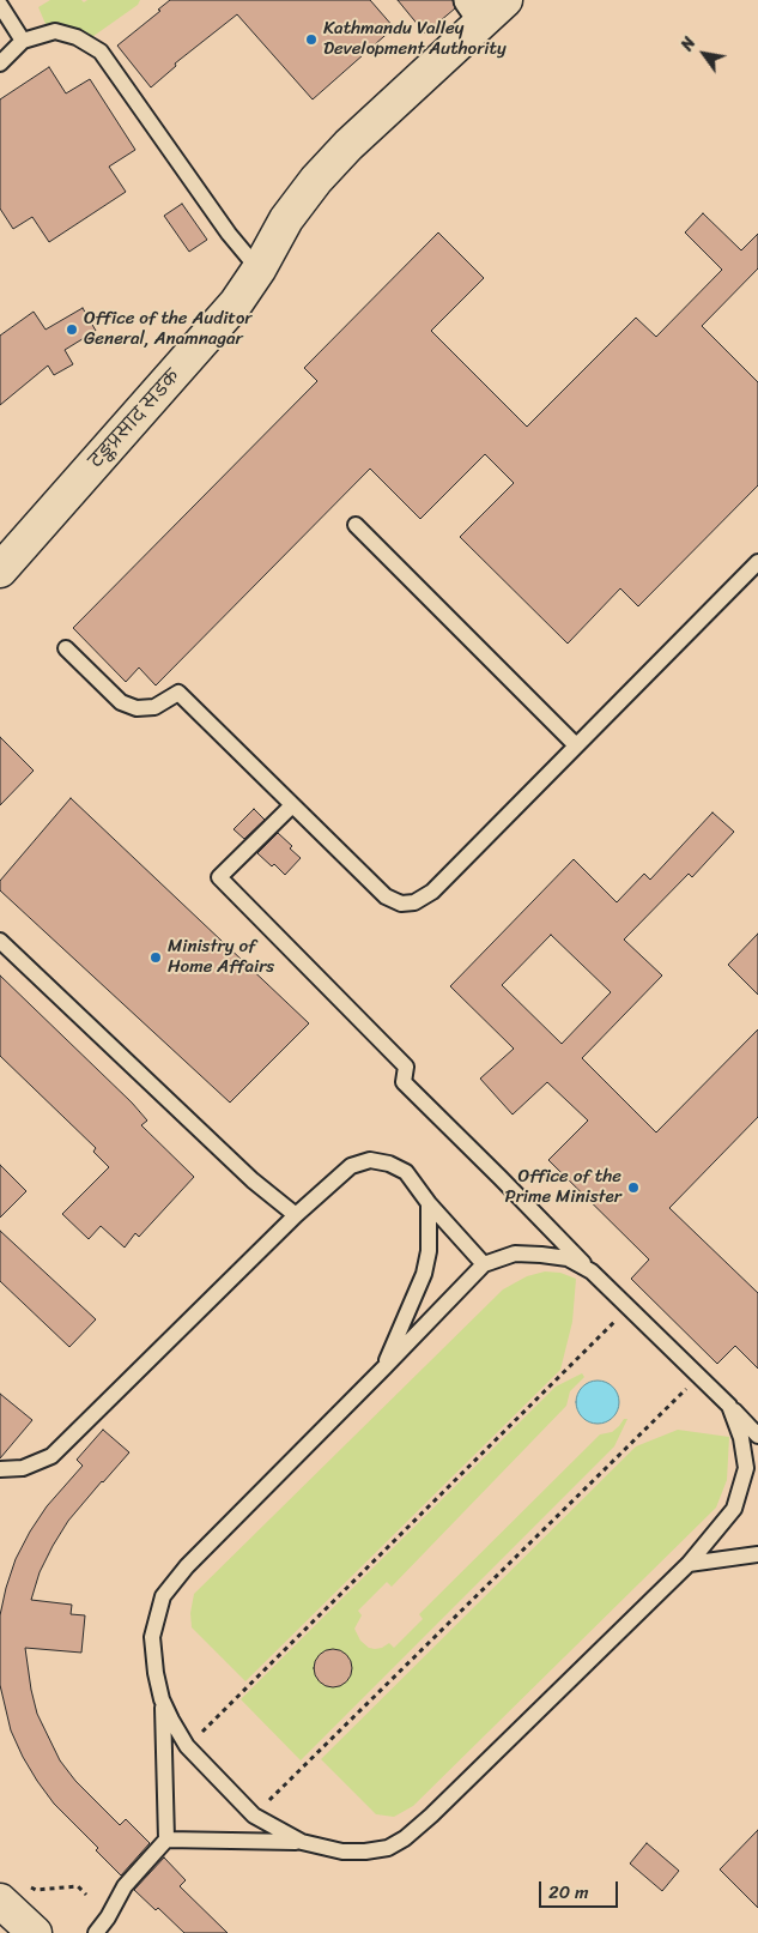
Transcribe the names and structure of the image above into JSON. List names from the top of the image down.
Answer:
{
  "streets": {
    "street": ["टङ्कप्रसाद सडक"]
  },
  "places": [
    "Kathmandu Valley Development Authority",
    "Office of the Auditor General, Anamnagar",
    "Ministry of Home Affairs",
    "Office of the Prime Minister"
  ],
  "scale_bar": "20 m",
  "north": "top left"
}
